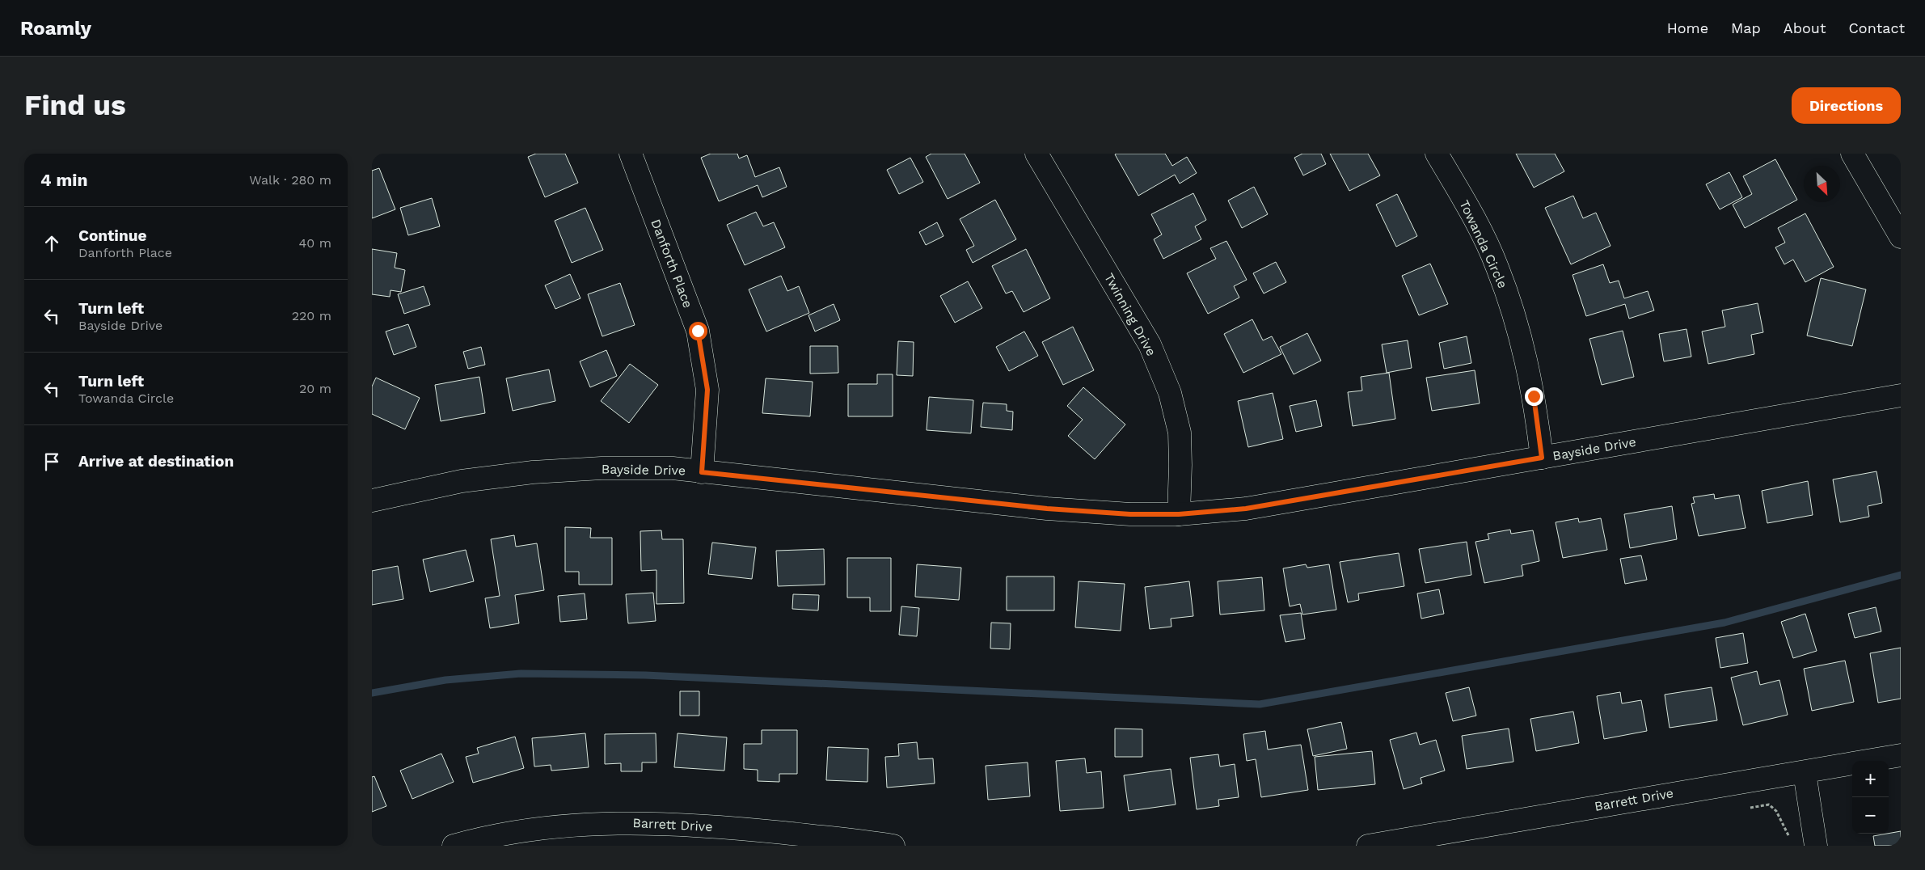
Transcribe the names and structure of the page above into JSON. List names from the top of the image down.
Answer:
{
  "streets": {
    "street": [
      "Towanda Circle",
      "Danforth Place",
      "Twinning Drive",
      "Bayside Drive",
      "Barrett Drive"
    ]
  },
  "crossings": [
    ["Towanda Circle", "Bayside Drive"],
    ["Danforth Place", "Bayside Drive"],
    ["Twinning Drive", "Bayside Drive"]
  ],
  "north": "bottom right",
  "page": {
    "header": "Roamly",
    "nav": [
      "Home",
      "Map",
      "About",
      "Contact"
    ],
    "buttons": "Directions",
    "title": "Find us",
    "heading": ["4 min", "Walk · 280 m"],
    "list": [
      ["Continue", "Danforth Place", "40 m"],
      ["Turn left", "Bayside Drive", "220 m"],
      ["Turn left", "Towanda Circle", "20 m"],
      "Arrive at destination"
    ],
    "map_buttons": ["+", "−"]
  }
}
